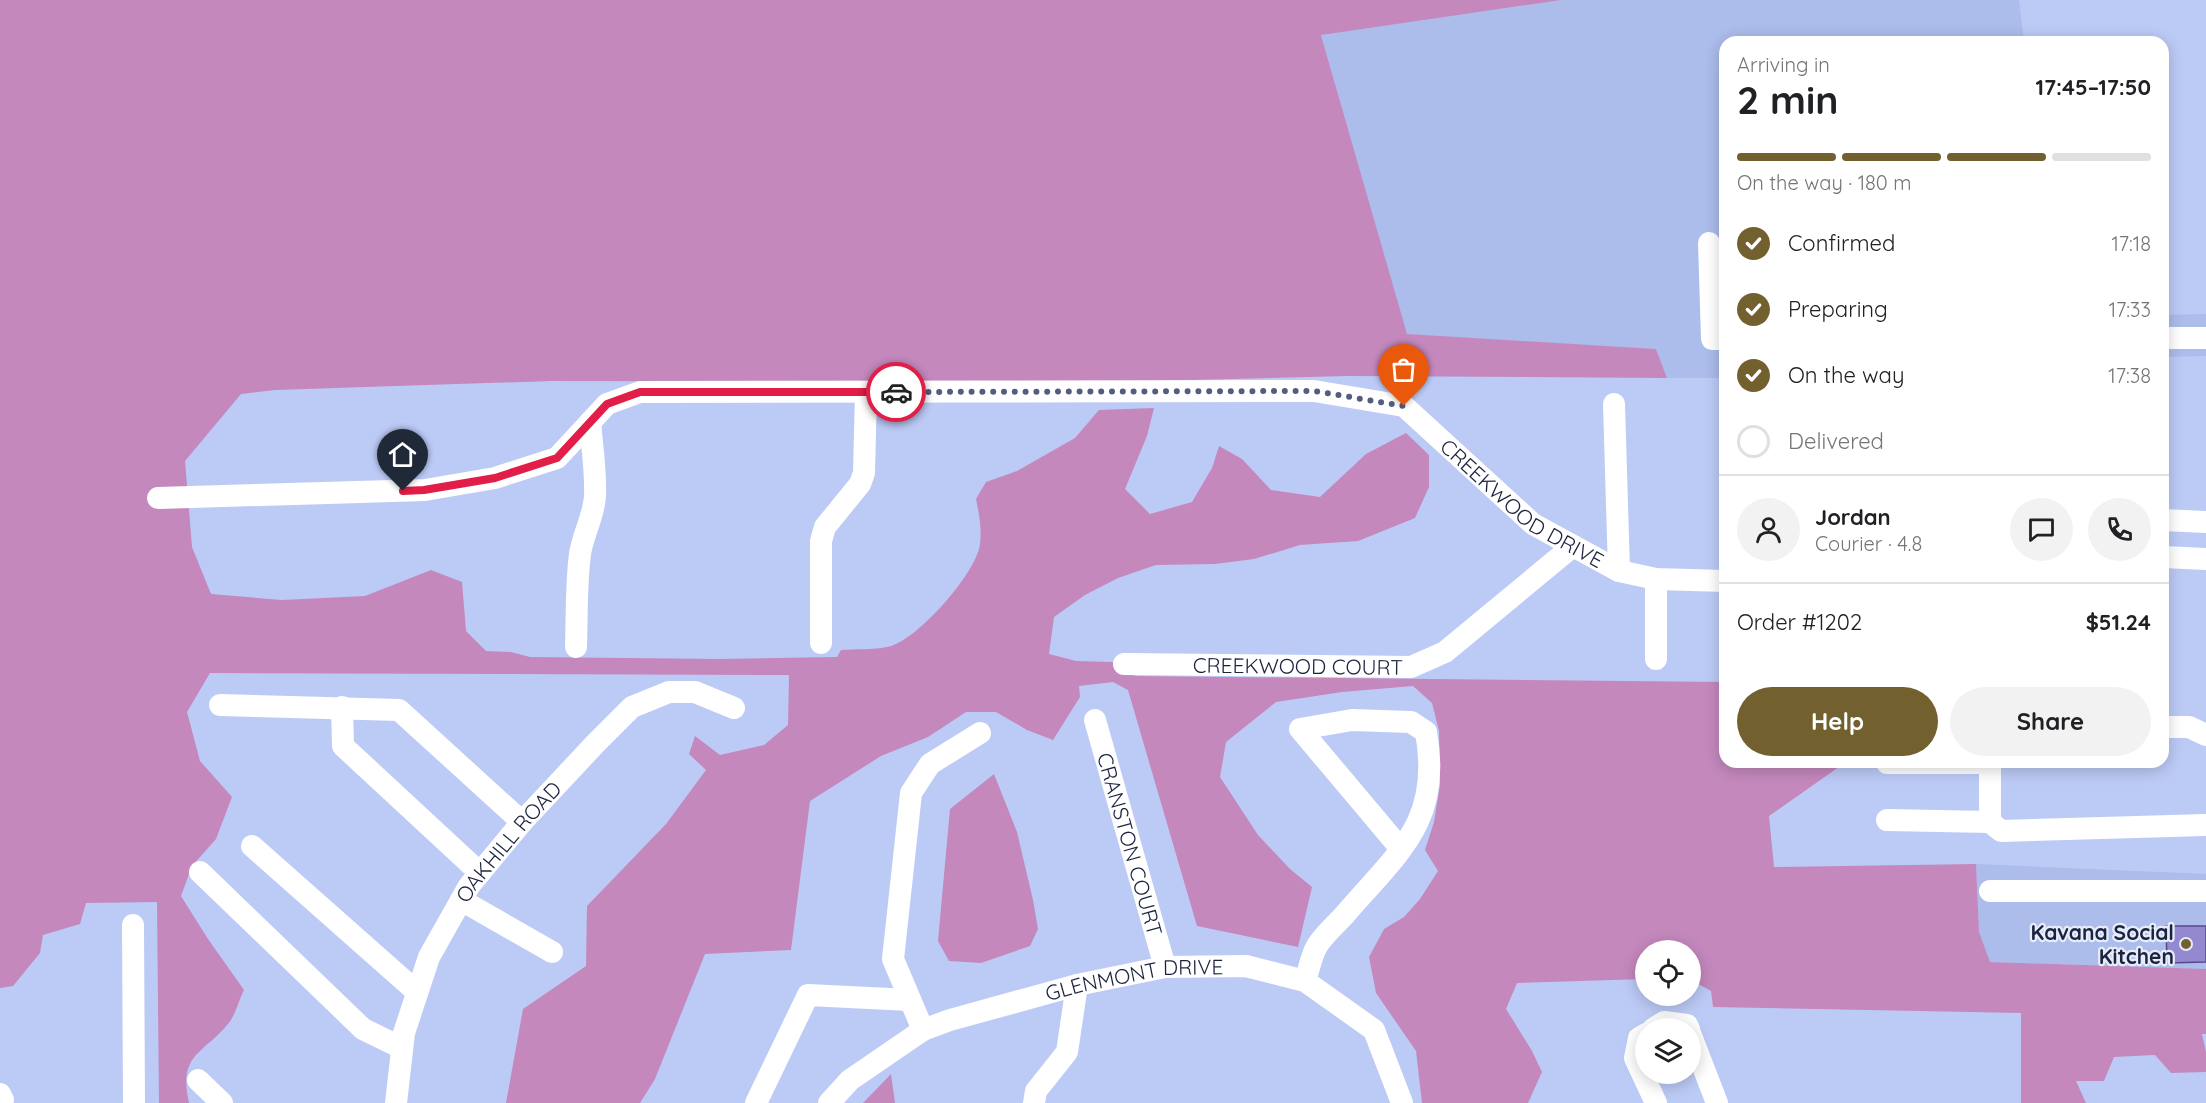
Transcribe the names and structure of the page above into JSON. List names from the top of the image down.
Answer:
{
  "streets": {
    "street": [
      "CREEKWOOD DRIVE",
      "CREEKWOOD COURT",
      "OAKHILL ROAD",
      "CRANSTON COURT",
      "GLENMONT DRIVE"
    ]
  },
  "crossings": [
    ["CREEKWOOD DRIVE", "CREEKWOOD COURT"],
    ["CRANSTON COURT", "GLENMONT DRIVE"]
  ],
  "places": ["Kavana Social Kitchen"],
  "page": {
    "heading": ["2 min", "Arriving in", "17:45–17:50"],
    "panel": [
      "Jordan",
      "Courier · 4.8",
      "Order #1202",
      "$51.24"
    ],
    "bar": "On the way · 180 m",
    "list": [
      ["Confirmed", "17:18"],
      ["Preparing", "17:33"],
      ["On the way", "17:38"],
      "Delivered"
    ],
    "buttons": ["Help", "Share"]
  }
}
